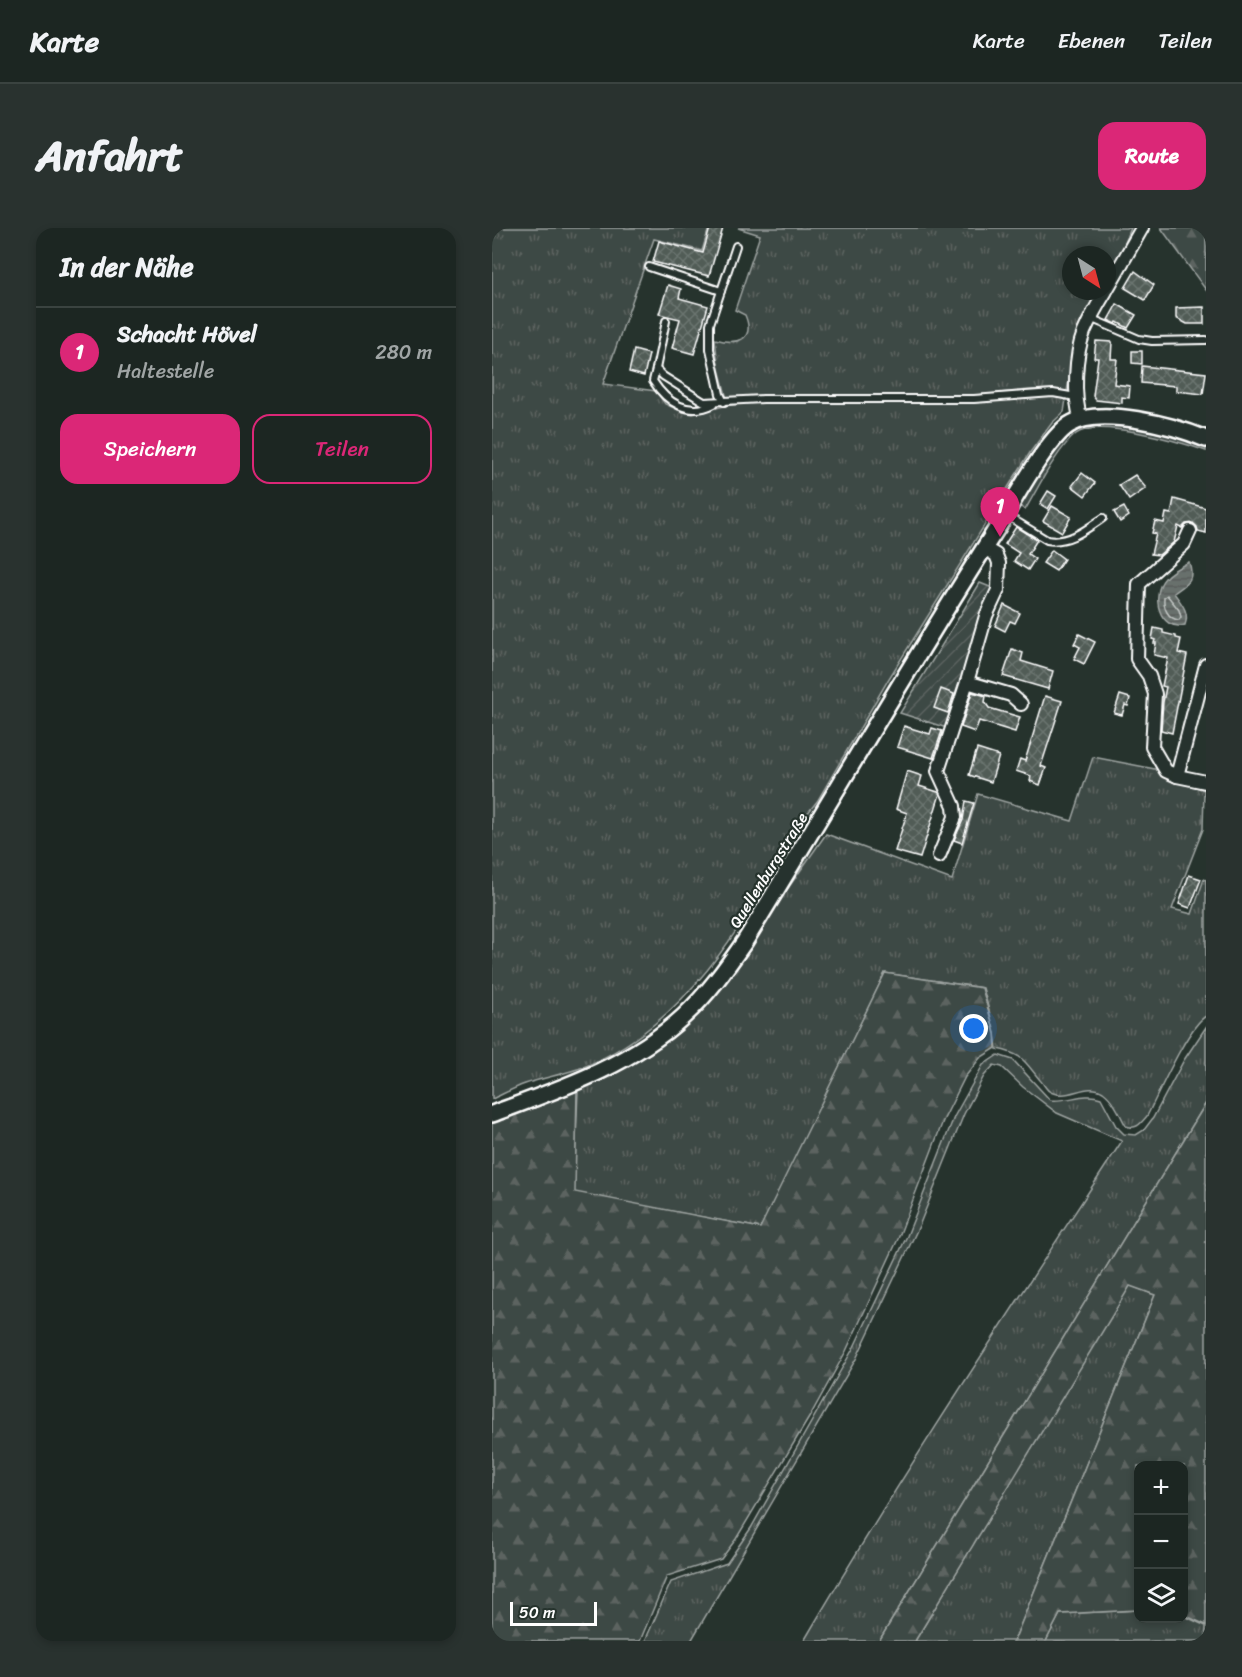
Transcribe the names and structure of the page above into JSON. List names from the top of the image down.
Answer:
{
  "streets": {
    "street": ["Quellenburgstraße"]
  },
  "scale_bar": "50 m",
  "north": "bottom right",
  "page": {
    "header": "Karte",
    "nav": ["Karte", "Ebenen", "Teilen"],
    "title": "Anfahrt",
    "buttons": [
      "Route",
      ["Speichern", "Teilen"]
    ],
    "heading": "In der Nähe",
    "list": [
      {
        "mark": "1",
        "name": "Schacht Hövel",
        "note": "Haltestelle",
        "value": "280 m"
      }
    ],
    "pins": "1",
    "map_buttons": ["+", "−"],
    "scale": "50 m"
  }
}
